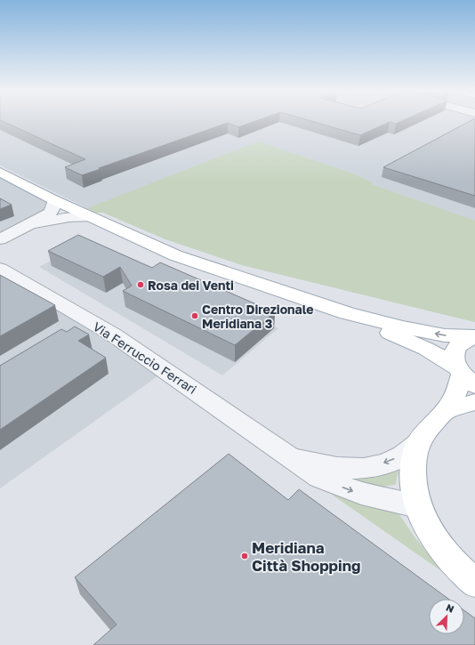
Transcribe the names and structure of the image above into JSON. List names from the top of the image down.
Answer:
{
  "streets": {
    "street": ["Via Ferruccio Ferrari"]
  },
  "places": ["Rosa dei Venti", "Centro Direzionale Meridiana 3", "Meridiana Città Shopping"],
  "north": "top right"
}
